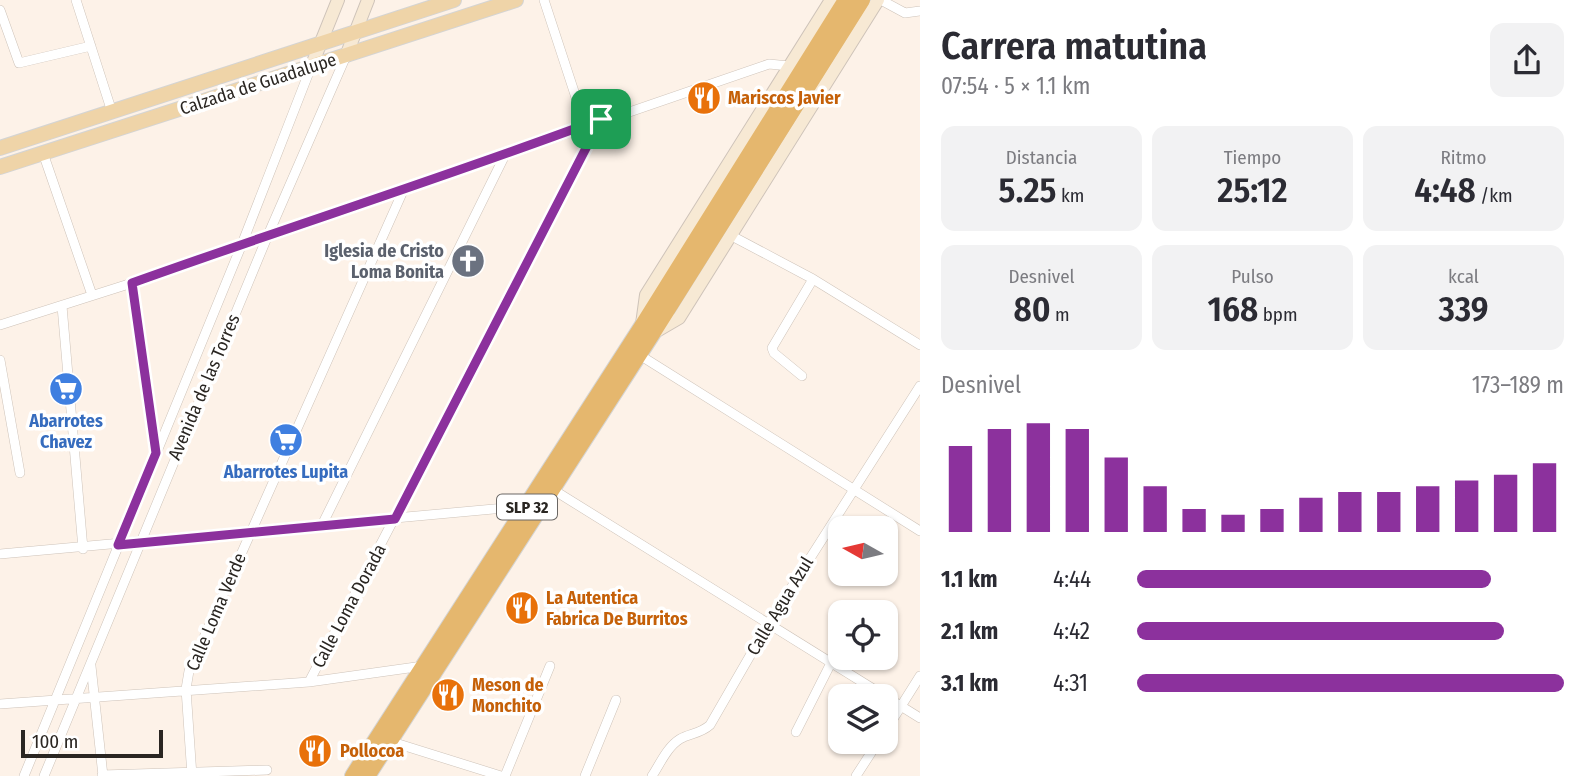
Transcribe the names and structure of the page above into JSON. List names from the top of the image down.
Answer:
{
  "streets": {
    "highway": ["SLP 32"],
    "main road": ["Calzada de Guadalupe", "Avenida de las Torres"],
    "street": ["Calle Loma Dorada", "Calle Agua Azul", "Calle Loma Verde"]
  },
  "crossings": [
    ["Calzada de Guadalupe", "Avenida de las Torres"]
  ],
  "places": {
    "restaurant": [
      "Mariscos Javier",
      "La Autentica Fabrica De Burritos",
      "Meson de Monchito",
      "Pollocoa"
    ],
    "church": ["Iglesia de Cristo Loma Bonita"],
    "supermarket": ["Abarrotes Chavez", "Abarrotes Lupita"]
  },
  "scale_bar": "100 m",
  "north": "left",
  "page": {
    "heading": ["Carrera matutina", "07:54 · 5 × 1.1 km"],
    "stats": [
      ["Distancia", "5.25 km"],
      ["Tiempo", "25:12"],
      ["Ritmo", "4:48 /km"],
      ["Desnivel", "80 m"],
      ["Pulso", "168 bpm"],
      ["kcal", "339"]
    ],
    "chart": ["Desnivel", "173–189 m"],
    "list": [
      {
        "name": "1.1 km",
        "note": "4:44"
      },
      {
        "name": "2.1 km",
        "note": "4:42"
      },
      {
        "name": "3.1 km",
        "note": "4:31"
      }
    ],
    "scale": "100 m"
  }
}
